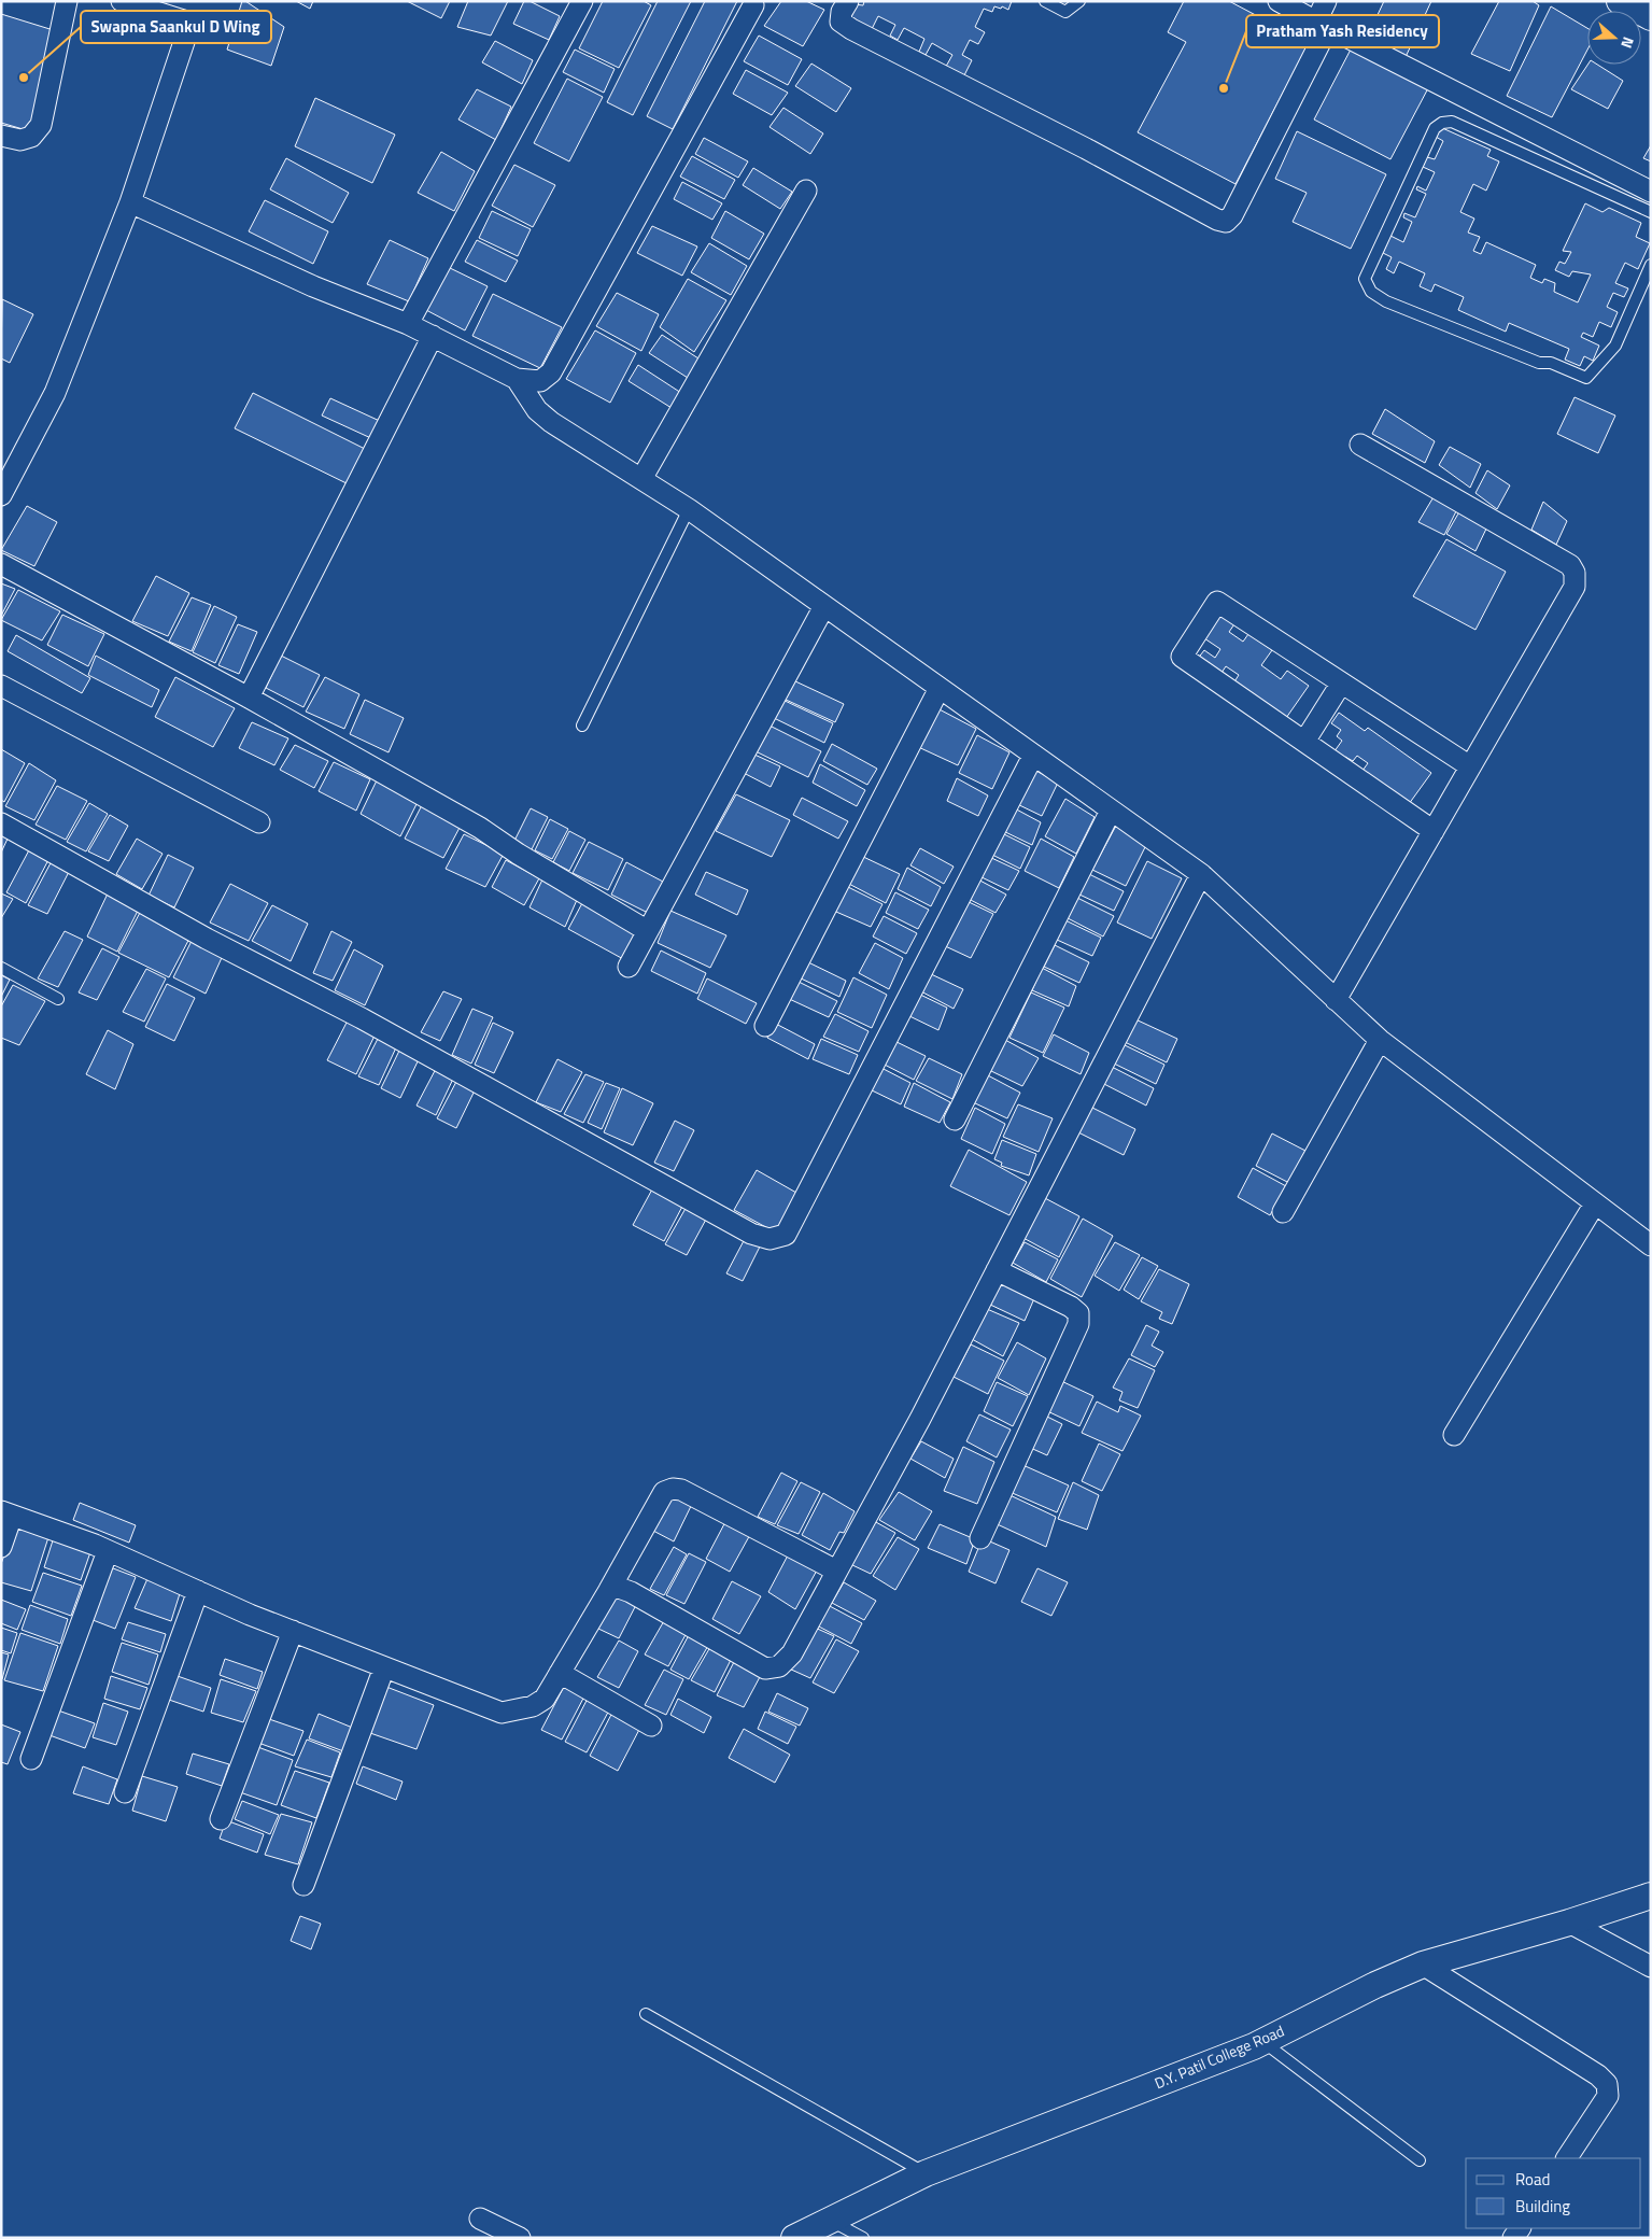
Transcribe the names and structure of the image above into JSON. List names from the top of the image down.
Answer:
{
  "streets": {
    "street": ["D.Y. Patil College Road"]
  },
  "places": ["Swapna Saankul D Wing", "Pratham Yash Residency"],
  "legend": ["Road", "Building"],
  "north": "right"
}
